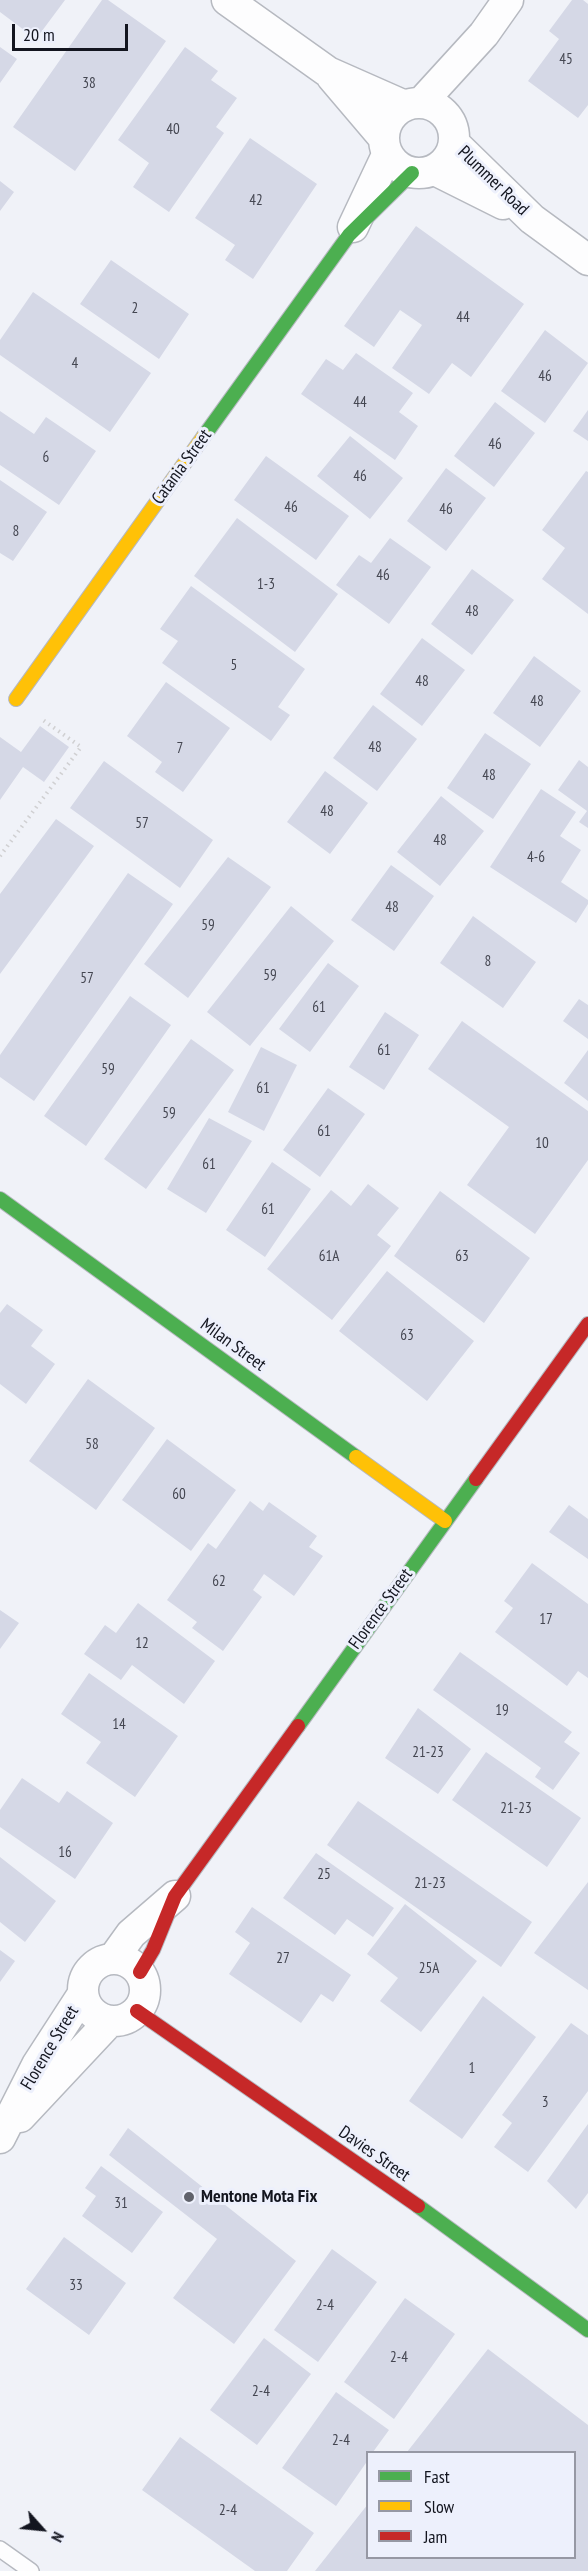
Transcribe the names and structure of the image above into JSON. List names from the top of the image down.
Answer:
{
  "streets": {
    "street": [
      "Plummer Road",
      "Catania Street",
      "Milan Street",
      "Florence Street",
      "Davies Street"
    ]
  },
  "crossings": [
    ["Plummer Road", "Catania Street"],
    ["Milan Street", "Florence Street"],
    ["Florence Street", "Davies Street"]
  ],
  "places": ["Mentone Mota Fix"],
  "house_numbers": [
    "45",
    "38",
    "40",
    "42",
    "2",
    "44",
    "4",
    "46",
    "44",
    "46",
    "6",
    "46",
    "46",
    "46",
    "8",
    "46",
    "1-3",
    "48",
    "5",
    "48",
    "48",
    "48",
    "7",
    "48",
    "48",
    "57",
    "48",
    "4-6",
    "48",
    "59",
    "8",
    "59",
    "57",
    "61",
    "61",
    "59",
    "61",
    "59",
    "61",
    "10",
    "61",
    "61",
    "61A",
    "63",
    "63",
    "58",
    "60",
    "62",
    "17",
    "12",
    "19",
    "14",
    "21-23",
    "21-23",
    "16",
    "25",
    "21-23",
    "27",
    "25A",
    "1",
    "3",
    "31",
    "33",
    "2-4",
    "2-4",
    "2-4",
    "2-4",
    "2-4"
  ],
  "legend": ["Fast", "Slow", "Jam"],
  "scale_bar": "20 m",
  "north": "bottom right"
}
